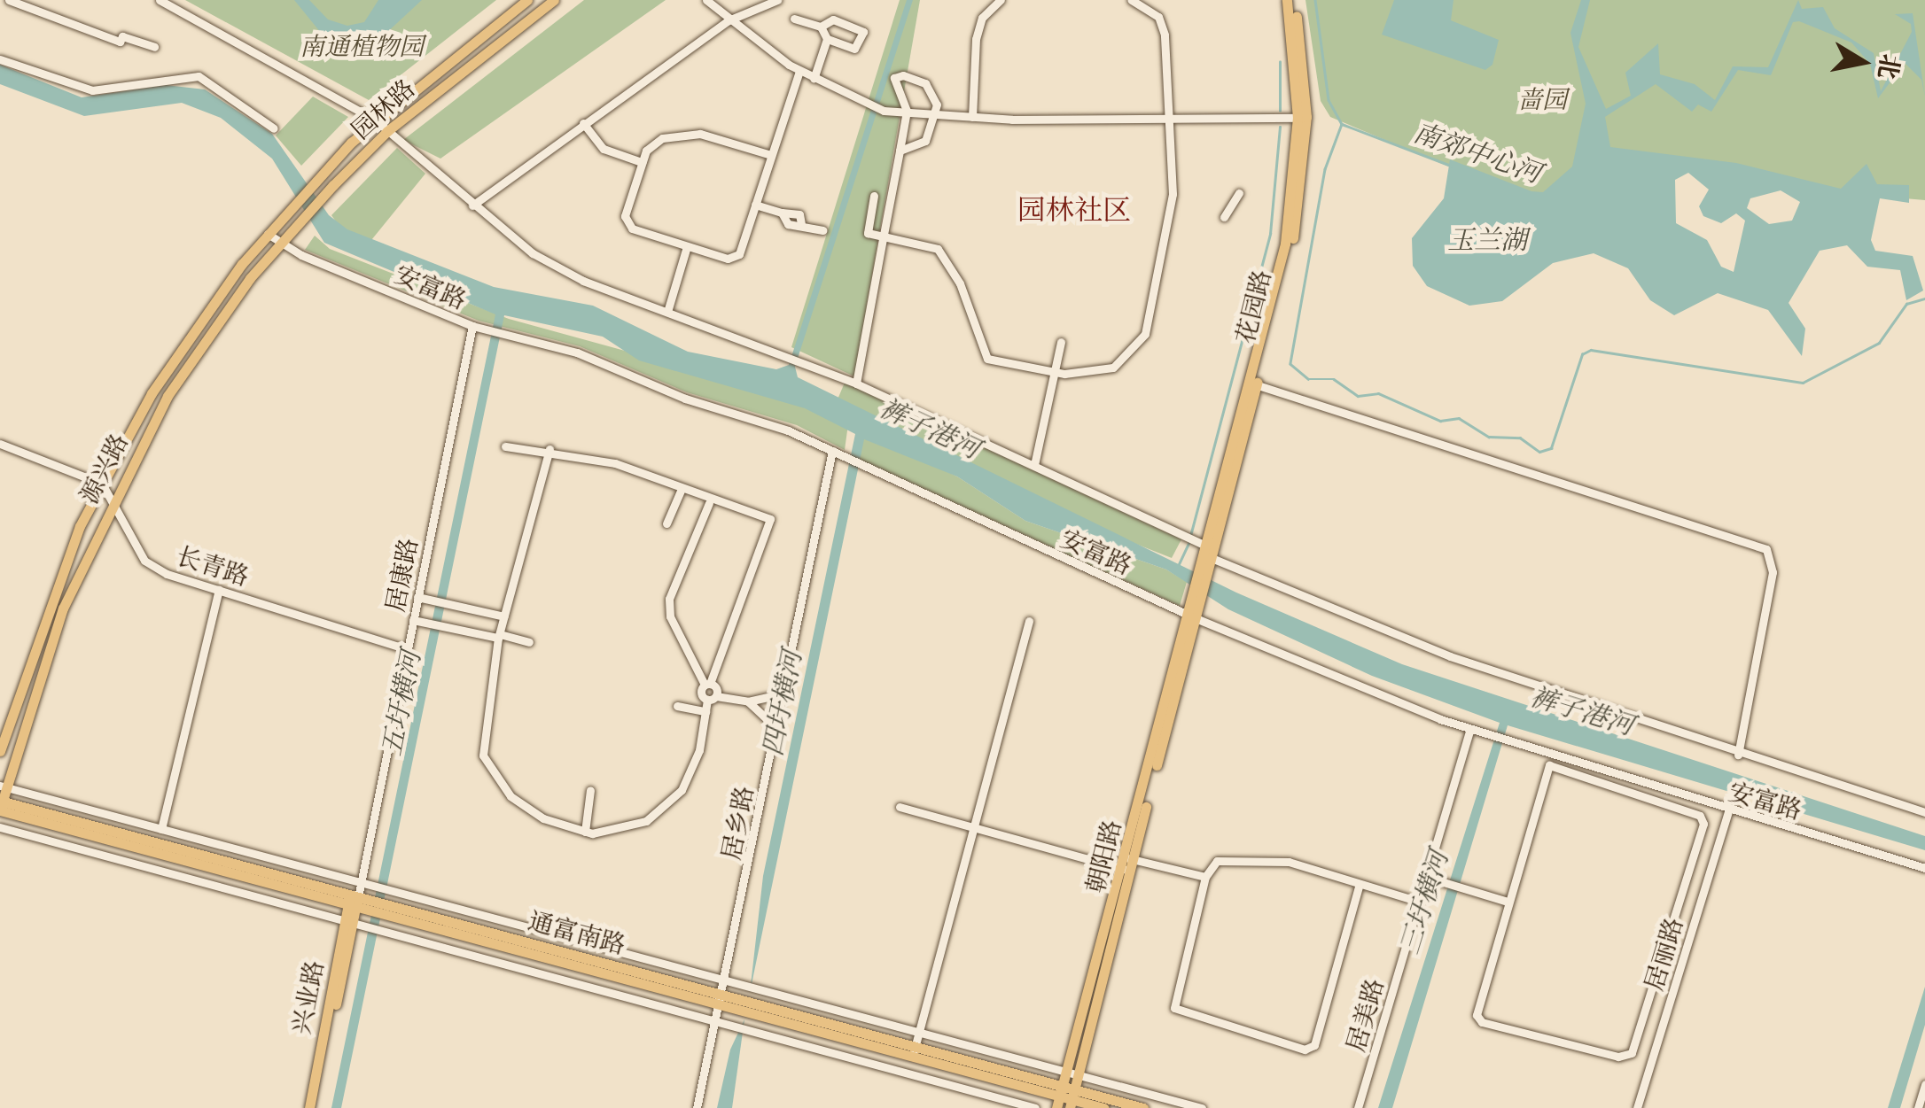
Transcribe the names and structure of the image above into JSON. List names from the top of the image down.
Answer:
{
  "streets": {
    "main road": [
      "园林路",
      "花园路",
      "源兴路",
      "朝阳路",
      "通富南路",
      "兴业路"
    ],
    "street": [
      "安富路",
      "长青路",
      "居康路",
      "居乡路",
      "居丽路",
      "居美路"
    ]
  },
  "crossings": [
    ["园林路", "源兴路"],
    ["安富路", "花园路"],
    ["安富路", "源兴路"],
    ["安富路", "居康路"],
    ["安富路", "居乡路"],
    ["安富路", "朝阳路"],
    ["安富路", "居丽路"],
    ["安富路", "居美路"],
    ["花园路", "朝阳路"],
    ["源兴路", "长青路"],
    ["源兴路", "通富南路"],
    ["长青路", "居康路"],
    ["居康路", "通富南路"],
    ["居康路", "兴业路"],
    ["居乡路", "通富南路"],
    ["朝阳路", "通富南路"],
    ["通富南路", "兴业路"]
  ],
  "districts": ["园林社区"],
  "water": [
    "南郊中心河",
    "玉兰湖",
    "裤子港河",
    "五圩横河",
    "四圩横河",
    "三圩横河"
  ],
  "parks": ["南通植物园", "啬园"],
  "north": "right"
}
